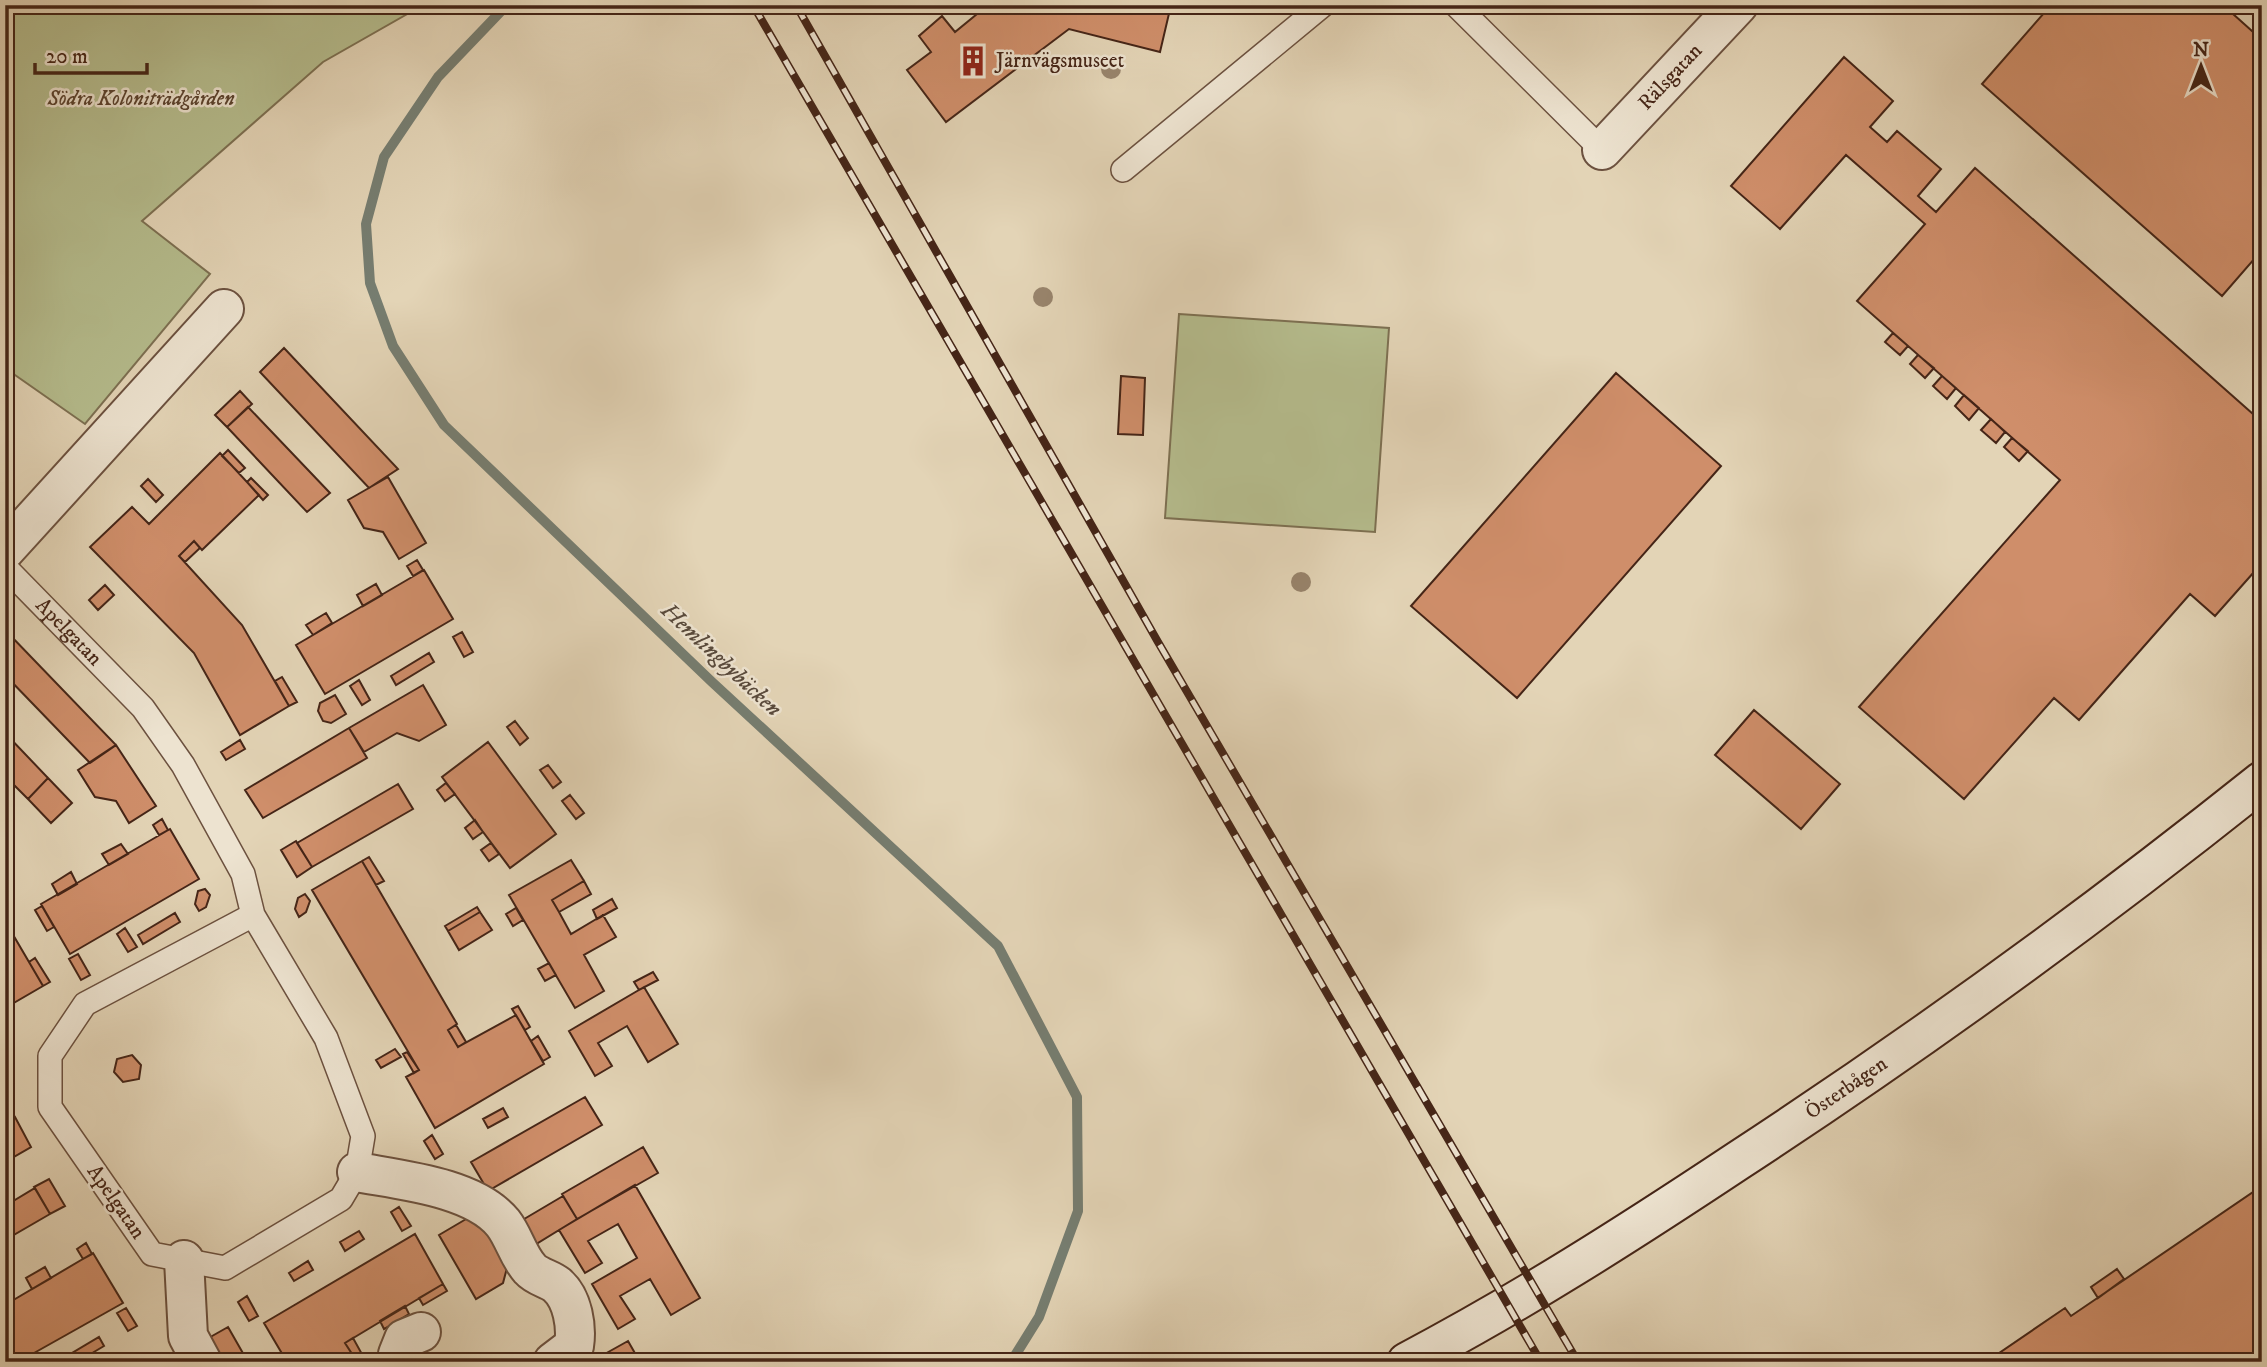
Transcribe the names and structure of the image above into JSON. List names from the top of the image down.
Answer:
{
  "streets": {
    "main road": ["Rälsgatan", "Österbågen"],
    "lane": ["Apelgatan"]
  },
  "water": ["Hemlingbybäcken"],
  "parks": ["Södra Koloniträdgården"],
  "places": {
    "building": ["Järnvägsmuseet"]
  },
  "scale_bar": "20 m",
  "north": "top"
}
